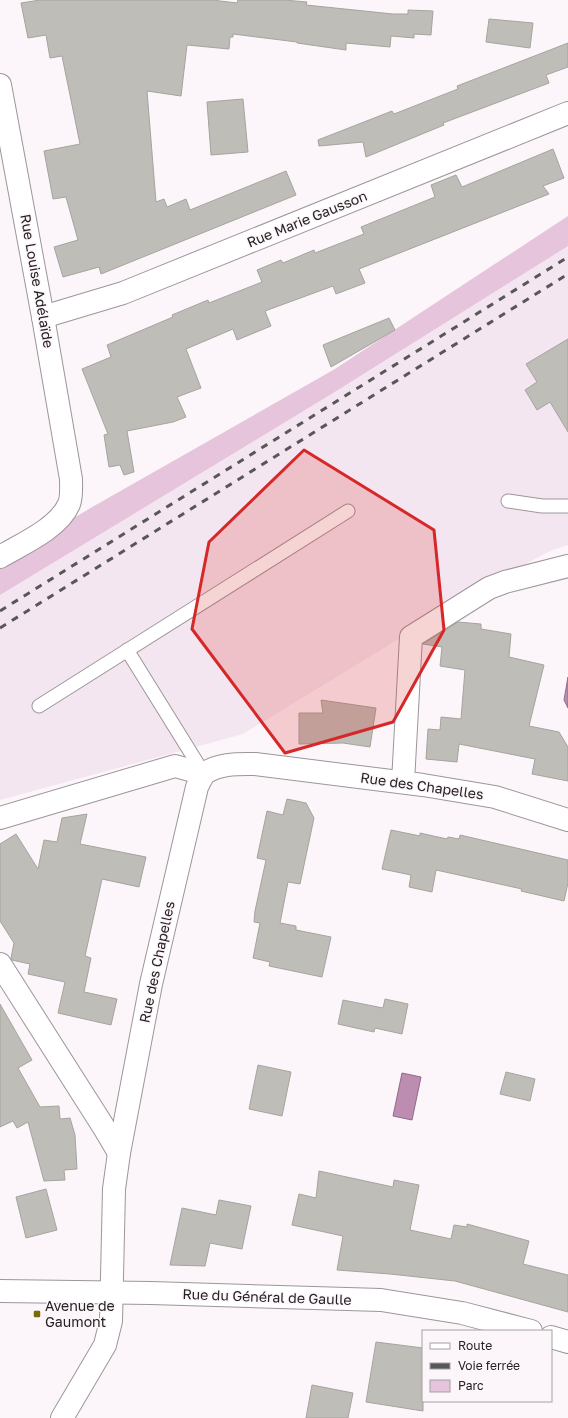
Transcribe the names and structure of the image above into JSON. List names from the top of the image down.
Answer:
{
  "streets": {
    "street": [
      "Rue Marie Gausson",
      "Rue Louise Adélaïde",
      "Rue des Chapelles",
      "Rue du Général de Gaulle"
    ]
  },
  "crossings": [
    ["Rue Marie Gausson", "Rue Louise Adélaïde"],
    ["Rue des Chapelles", "Rue du Général de Gaulle"]
  ],
  "places": {
    "transit": ["Avenue de Gaumont"]
  },
  "legend": ["Route", "Voie ferrée", "Parc"]
}
